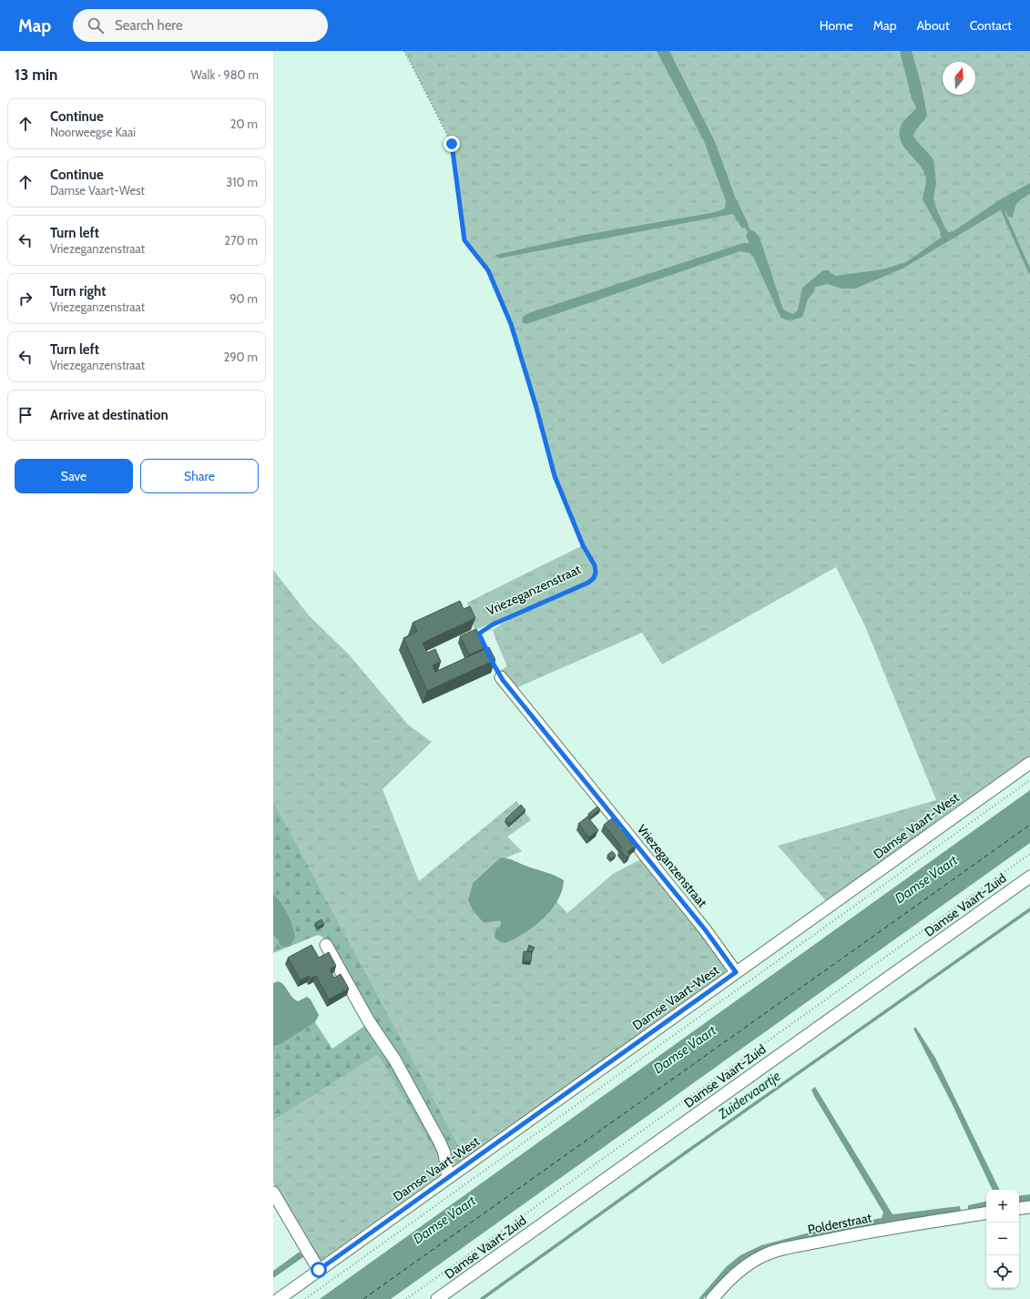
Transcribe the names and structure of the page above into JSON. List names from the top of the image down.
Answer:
{
  "streets": {
    "street": [
      "Vriezeganzenstraat",
      "Damse Vaart-West",
      "Damse Vaart-Zuid",
      "Polderstraat"
    ]
  },
  "crossings": [
    ["Vriezeganzenstraat", "Damse Vaart-West"]
  ],
  "water": ["Damse Vaart", "Zuidervaartje"],
  "north": "top",
  "page": {
    "header": "Map",
    "search": "Search here",
    "nav": [
      "Home",
      "Map",
      "About",
      "Contact"
    ],
    "heading": ["13 min", "Walk · 980 m"],
    "list": [
      ["Continue", "Noorweegse Kaai", "20 m"],
      ["Continue", "Damse Vaart-West", "310 m"],
      ["Turn left", "Vriezeganzenstraat", "270 m"],
      ["Turn right", "Vriezeganzenstraat", "90 m"],
      ["Turn left", "Vriezeganzenstraat", "290 m"],
      "Arrive at destination"
    ],
    "buttons": ["Save", "Share"],
    "map_buttons": ["+", "−"]
  }
}
